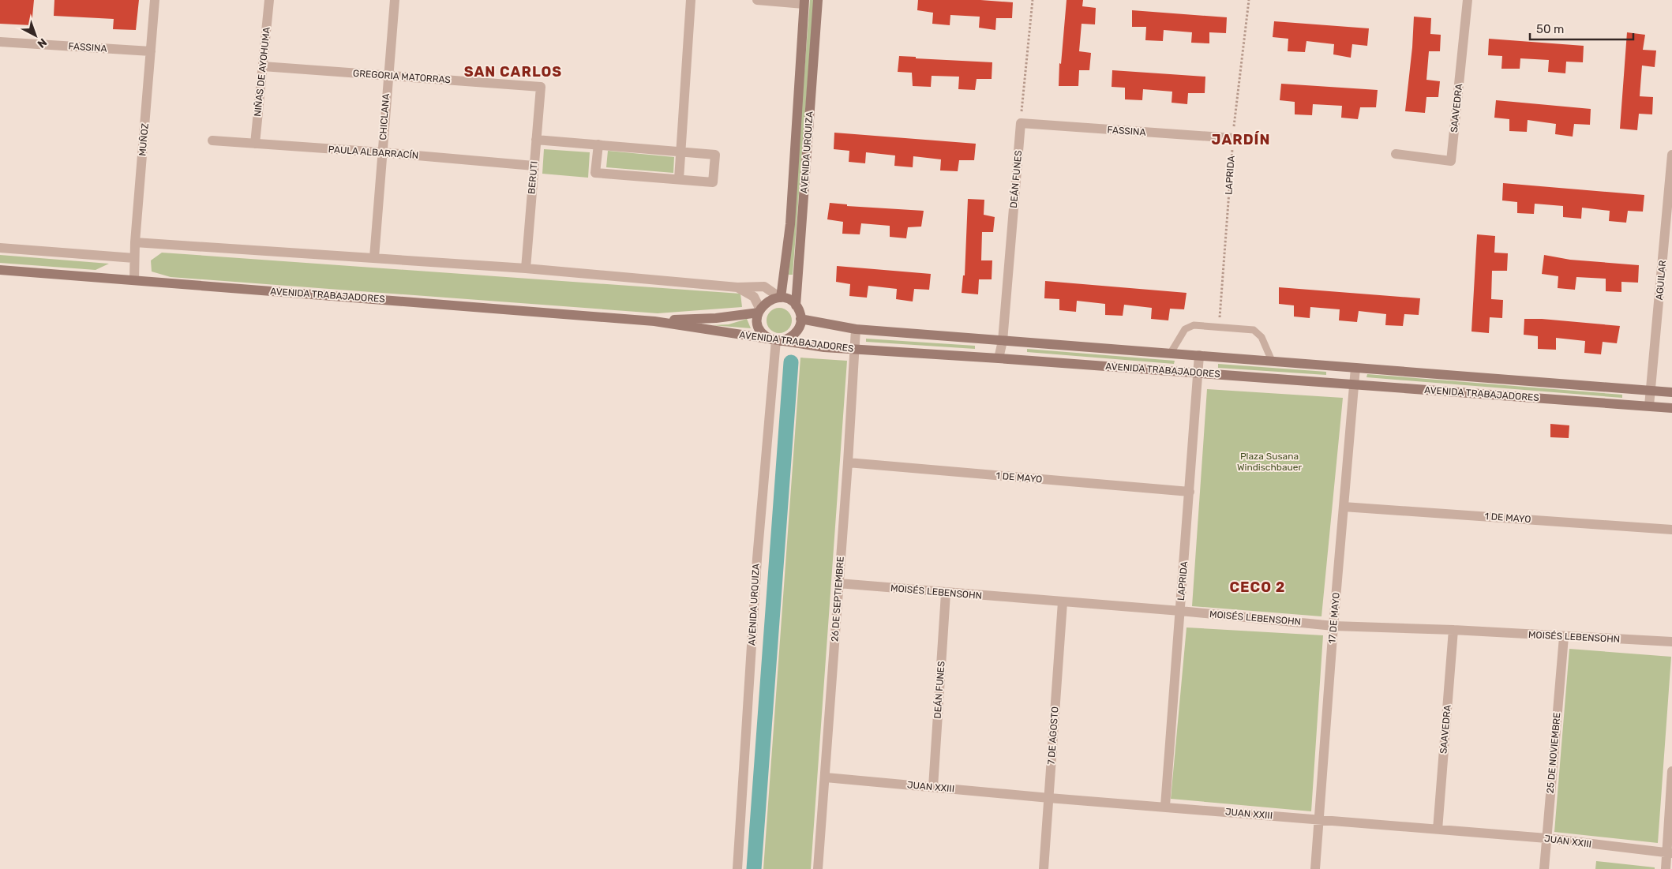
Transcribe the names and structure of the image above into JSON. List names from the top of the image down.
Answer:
{
  "streets": {
    "main road": ["AVENIDA URQUIZA", "AVENIDA TRABAJADORES"],
    "street": [
      "FASSINA",
      "NIÑAS DE AYOHUMA",
      "GREGORIA MATORRAS",
      "SAAVEDRA",
      "CHICLANA",
      "MUÑOZ",
      "PAULA ALBARRACÍN",
      "LAPRIDA",
      "BERUTI",
      "DEÁN FUNES",
      "AGUILAR",
      "1 DE MAYO",
      "MOISÉS LEBENSOHN",
      "26 DE SEPTIEMBRE",
      "17 DE MAYO",
      "7 DE AGOSTO",
      "25 DE NOVIEMBRE",
      "JUAN XXIII"
    ]
  },
  "crossings": [
    ["FASSINA", "MUÑOZ"],
    ["FASSINA", "LAPRIDA"],
    ["FASSINA", "DEÁN FUNES"],
    ["NIÑAS DE AYOHUMA", "GREGORIA MATORRAS"],
    ["NIÑAS DE AYOHUMA", "PAULA ALBARRACÍN"],
    ["GREGORIA MATORRAS", "CHICLANA"],
    ["GREGORIA MATORRAS", "BERUTI"],
    ["SAAVEDRA", "MOISÉS LEBENSOHN"],
    ["SAAVEDRA", "JUAN XXIII"],
    ["CHICLANA", "PAULA ALBARRACÍN"],
    ["MUÑOZ", "AVENIDA TRABAJADORES"],
    ["PAULA ALBARRACÍN", "BERUTI"],
    ["AVENIDA URQUIZA", "AVENIDA TRABAJADORES"],
    ["LAPRIDA", "AVENIDA TRABAJADORES"],
    ["LAPRIDA", "1 DE MAYO"],
    ["LAPRIDA", "MOISÉS LEBENSOHN"],
    ["LAPRIDA", "JUAN XXIII"],
    ["DEÁN FUNES", "AVENIDA TRABAJADORES"],
    ["DEÁN FUNES", "MOISÉS LEBENSOHN"],
    ["DEÁN FUNES", "JUAN XXIII"],
    ["AGUILAR", "AVENIDA TRABAJADORES"],
    ["AVENIDA TRABAJADORES", "26 DE SEPTIEMBRE"],
    ["AVENIDA TRABAJADORES", "17 DE MAYO"],
    ["1 DE MAYO", "26 DE SEPTIEMBRE"],
    ["1 DE MAYO", "17 DE MAYO"],
    ["MOISÉS LEBENSOHN", "26 DE SEPTIEMBRE"],
    ["MOISÉS LEBENSOHN", "17 DE MAYO"],
    ["MOISÉS LEBENSOHN", "7 DE AGOSTO"],
    ["MOISÉS LEBENSOHN", "25 DE NOVIEMBRE"],
    ["26 DE SEPTIEMBRE", "JUAN XXIII"],
    ["17 DE MAYO", "JUAN XXIII"],
    ["7 DE AGOSTO", "JUAN XXIII"],
    ["25 DE NOVIEMBRE", "JUAN XXIII"]
  ],
  "districts": ["SAN CARLOS", "JARDÍN", "CECO 2"],
  "parks": ["Plaza Susana Windischbauer"],
  "scale_bar": "50 m",
  "north": "bottom right"
}
